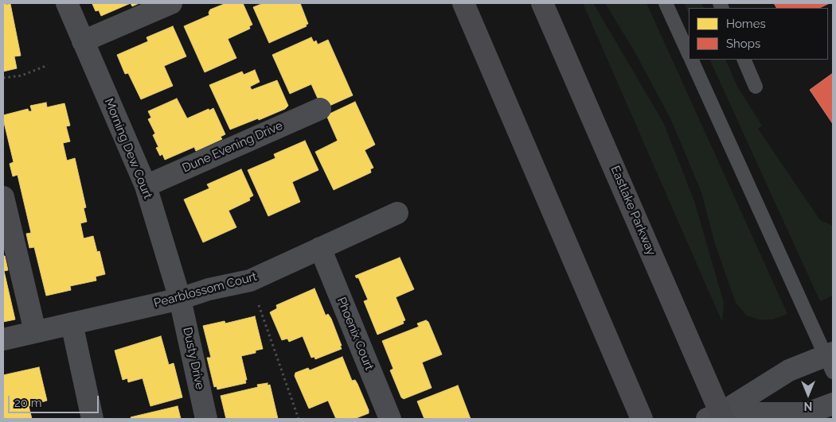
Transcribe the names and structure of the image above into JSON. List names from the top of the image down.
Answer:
{
  "streets": {
    "main road": ["Eastlake Parkway"],
    "street": [
      "Dune Evening Drive",
      "Morning Dew Court",
      "Pearblossom Court",
      "Phoenix Court",
      "Dusty Drive"
    ]
  },
  "crossings": [
    ["Dune Evening Drive", "Morning Dew Court"],
    ["Morning Dew Court", "Pearblossom Court"],
    ["Morning Dew Court", "Dusty Drive"],
    ["Pearblossom Court", "Phoenix Court"],
    ["Pearblossom Court", "Dusty Drive"]
  ],
  "legend": ["Homes", "Shops"],
  "scale_bar": "20 m",
  "north": "bottom"
}
